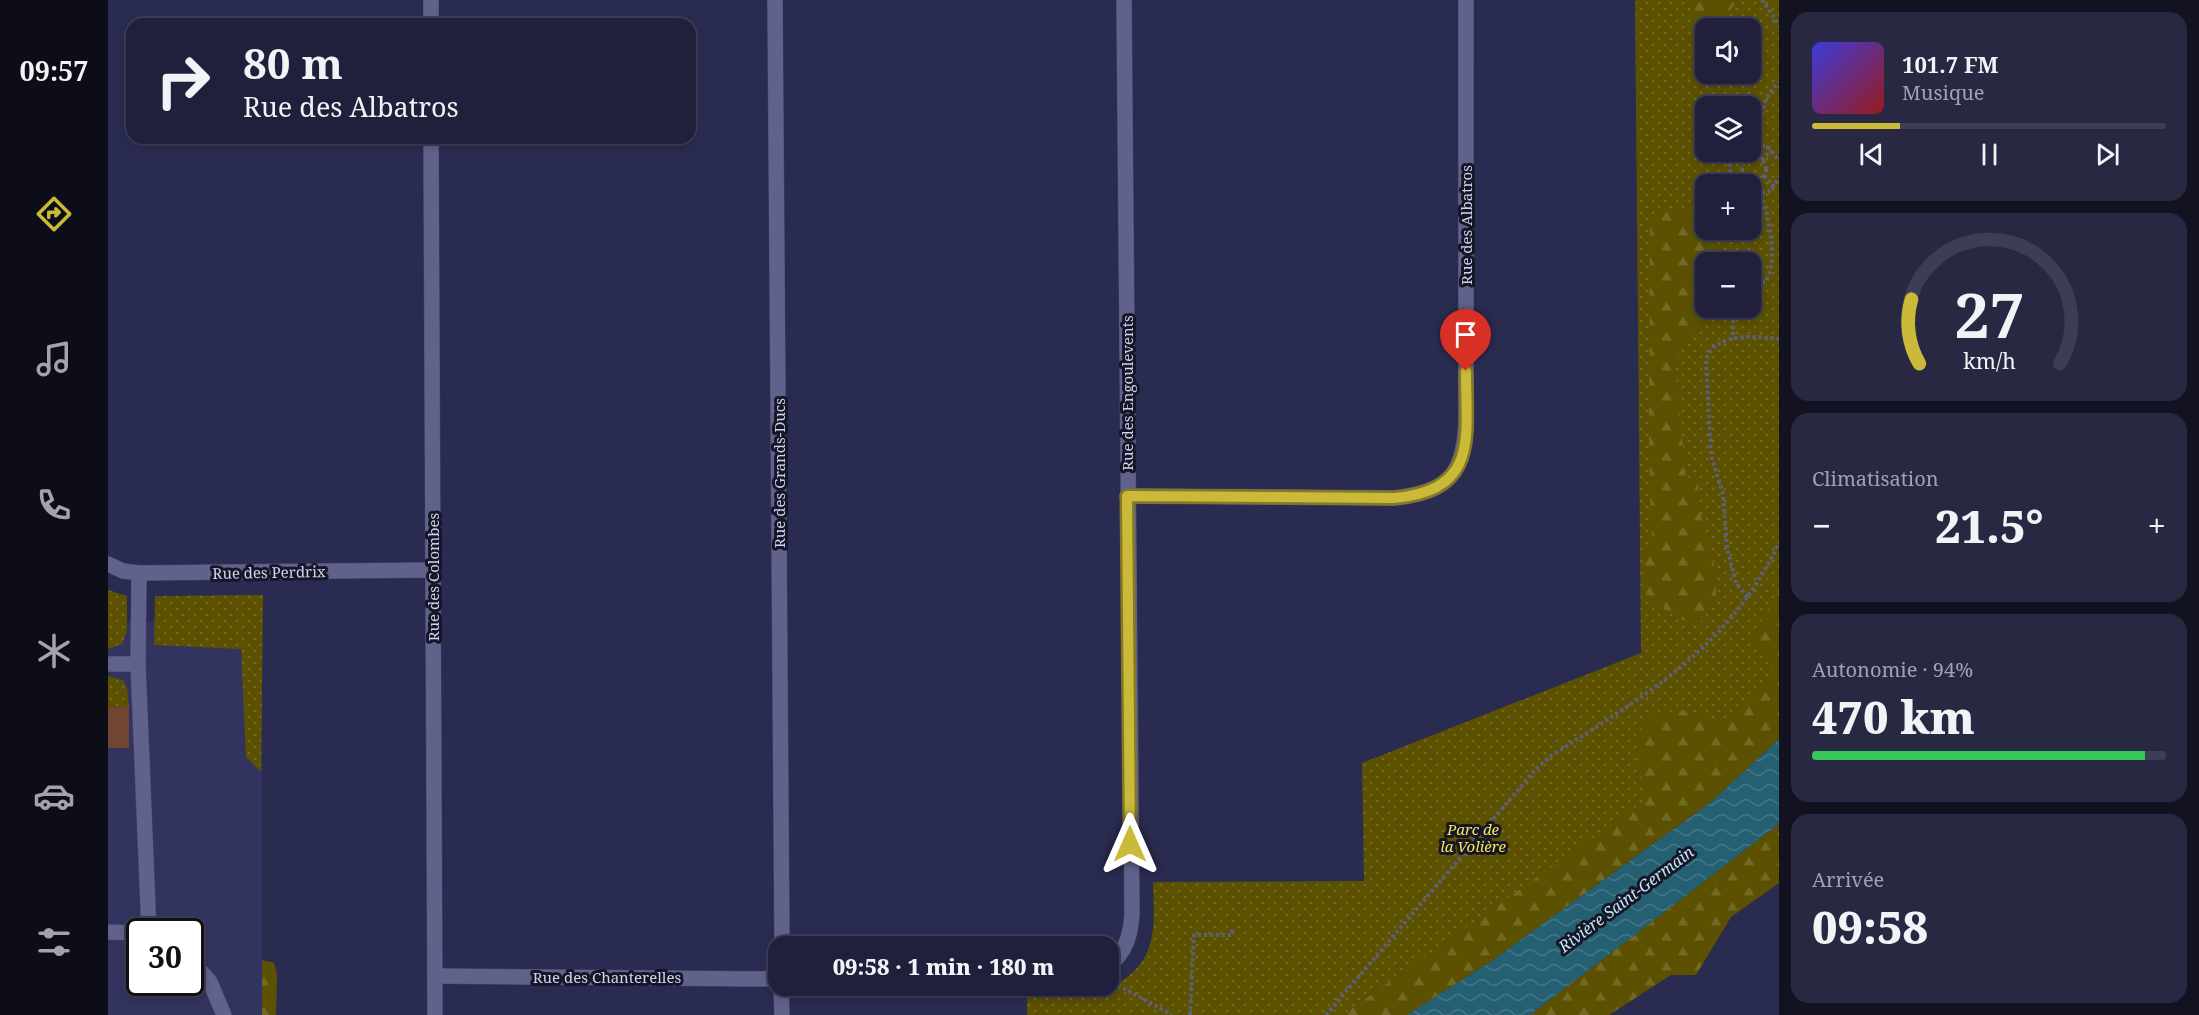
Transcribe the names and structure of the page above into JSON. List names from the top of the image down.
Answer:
{
  "streets": {
    "street": [
      "Rue des Albatros",
      "Rue des Engoulevents",
      "Rue des Grands-Ducs",
      "Rue des Perdrix",
      "Rue des Colombes",
      "Rue des Chanterelles"
    ]
  },
  "crossings": [
    ["Rue des Albatros", "Rue des Engoulevents"],
    ["Rue des Perdrix", "Rue des Colombes"],
    ["Rue des Colombes", "Rue des Chanterelles"]
  ],
  "water": ["Rivière Saint-Germain"],
  "parks": ["Parc de la Volière"],
  "page": {
    "tabs": "09:57",
    "map_buttons": ["+", "−"],
    "turn": ["80 m", "Rue des Albatros"],
    "song": ["101.7 FM", "Musique"],
    "tile": [
      "Climatisation",
      ["Autonomie · 94%", "470 km"],
      ["Arrivée", "09:58"]
    ],
    "heat": ["−", "21.5°", "+"],
    "limit": "30",
    "trip": "09:58 · 1 min · 180 m",
    "gauge": ["27", "km/h"]
  }
}
